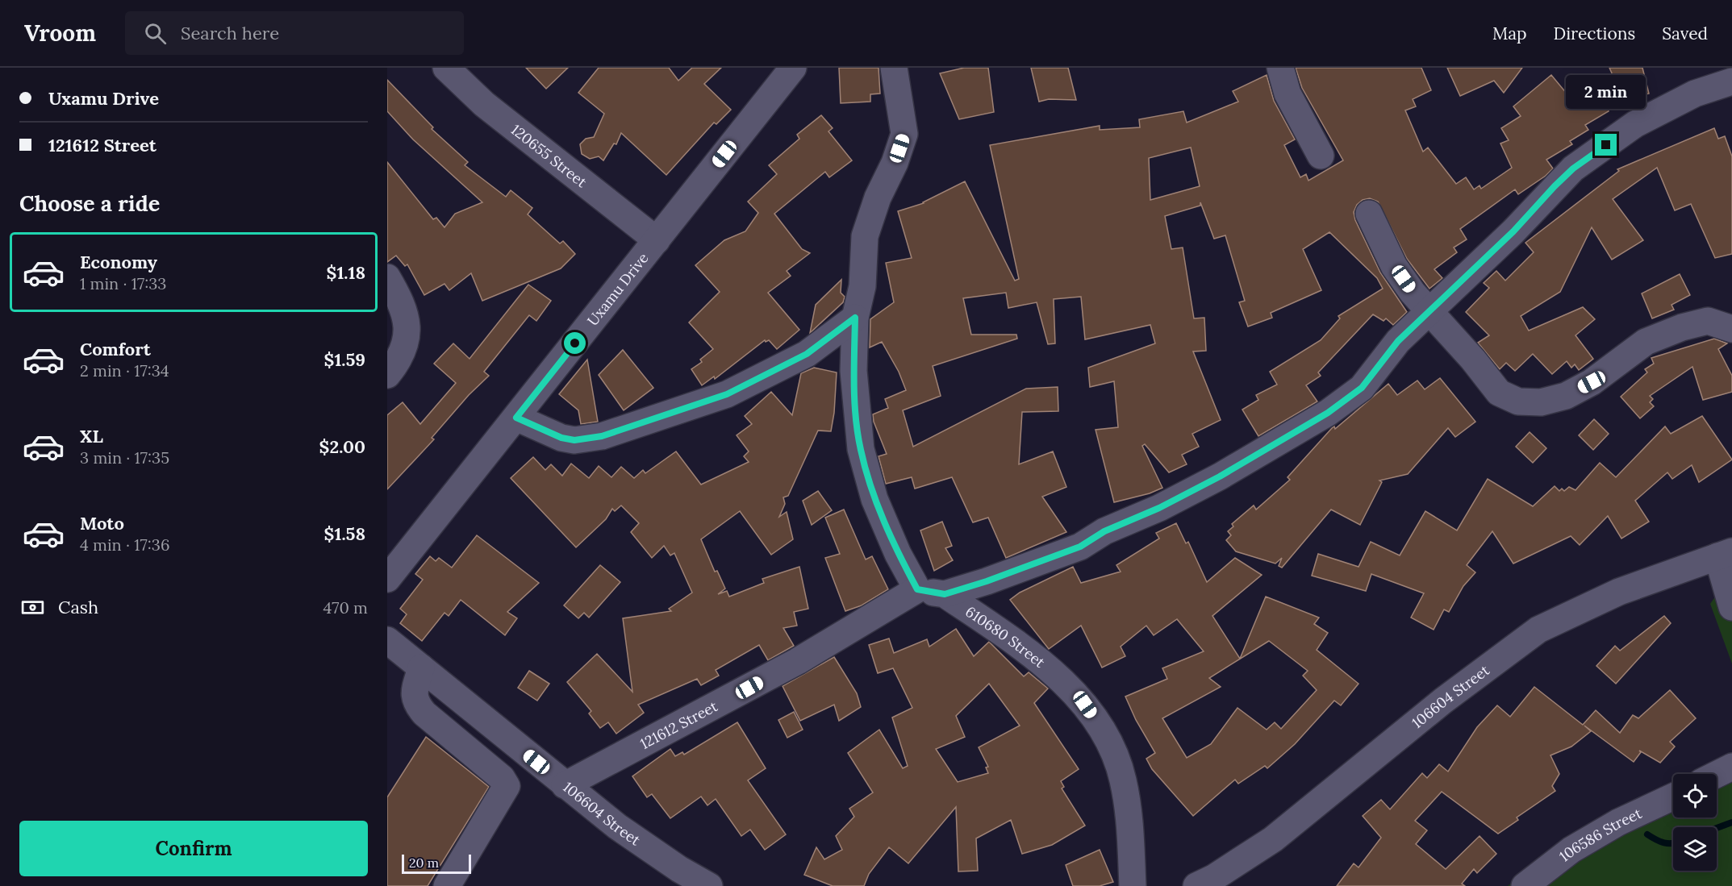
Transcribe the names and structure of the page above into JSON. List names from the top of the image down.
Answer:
{
  "streets": {
    "street": [
      "120655 Street",
      "Uxamu Drive",
      "610680 Street",
      "106604 Street",
      "121612 Street",
      "106586 Street"
    ]
  },
  "crossings": [
    ["120655 Street", "Uxamu Drive"],
    ["610680 Street", "121612 Street"],
    ["106604 Street", "121612 Street"]
  ],
  "scale_bar": "20 m",
  "page": {
    "header": "Vroom",
    "search": "Search here",
    "nav": ["Map", "Directions", "Saved"],
    "banner": ["Uxamu Drive", "121612 Street"],
    "bubble": "2 min",
    "heading": "Choose a ride",
    "list": [
      {
        "name": "Economy",
        "note": "1 min · 17:33",
        "value": "$1.18"
      },
      {
        "name": "Comfort",
        "note": "2 min · 17:34",
        "value": "$1.59"
      },
      {
        "name": "XL",
        "note": "3 min · 17:35",
        "value": "$2.00"
      },
      {
        "name": "Moto",
        "note": "4 min · 17:36",
        "value": "$1.58"
      }
    ],
    "pay": ["Cash", "470 m"],
    "buttons": "Confirm",
    "scale": "20 m"
  }
}
